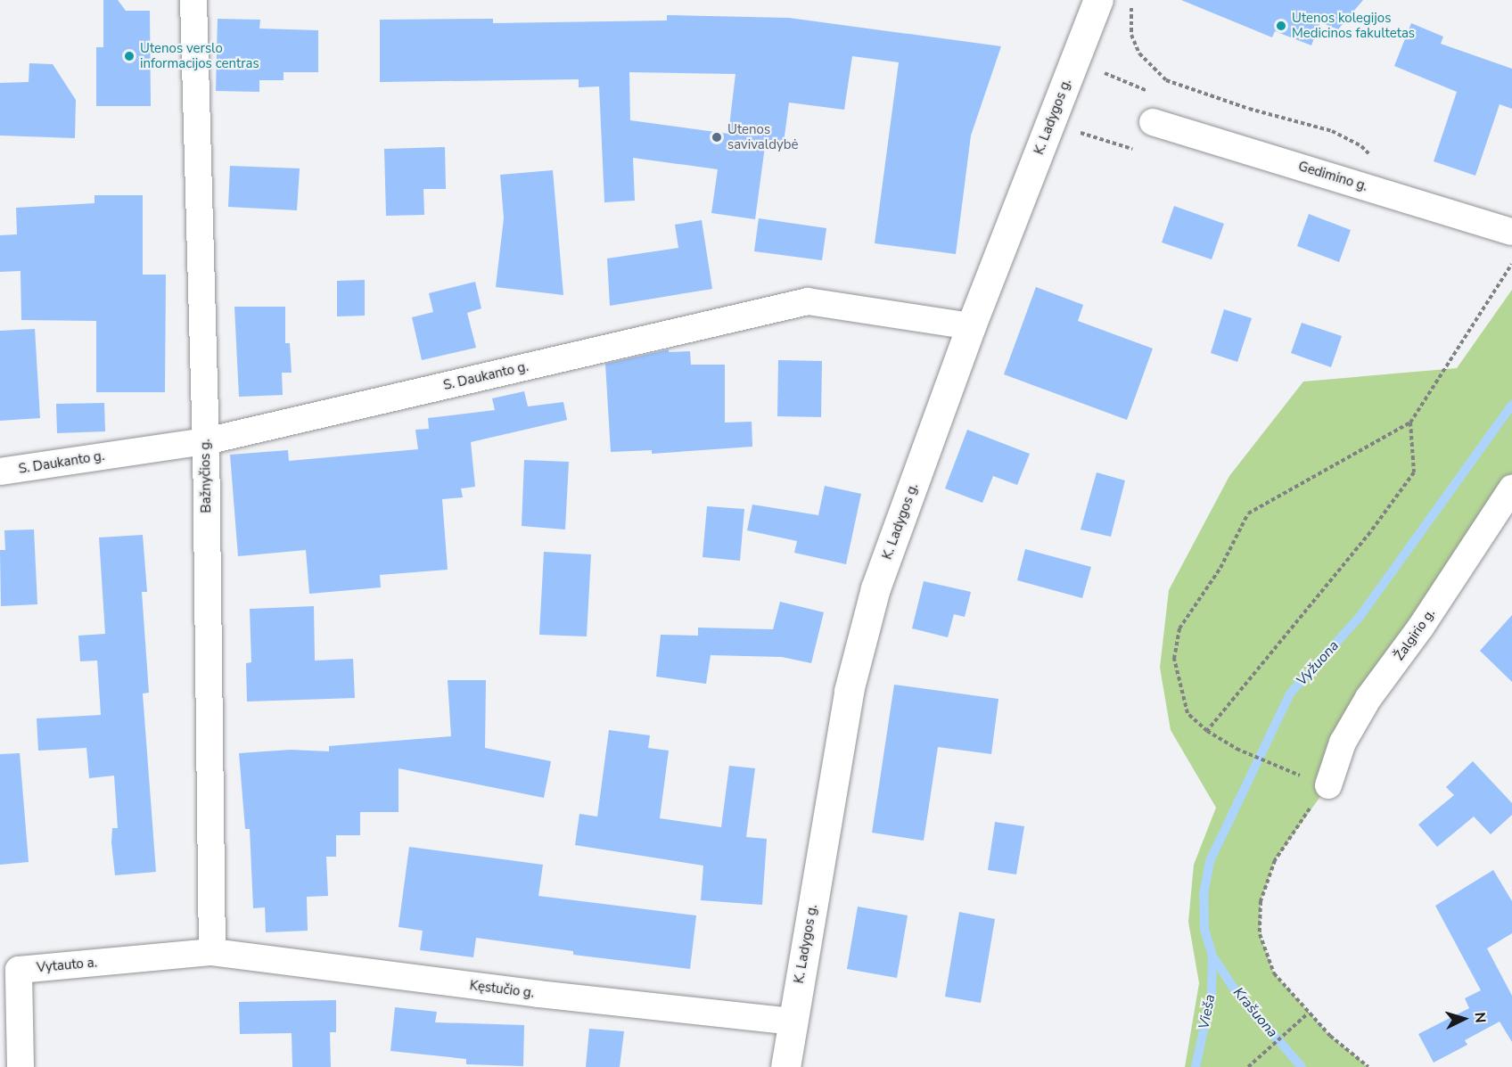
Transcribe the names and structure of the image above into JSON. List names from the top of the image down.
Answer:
{
  "streets": {
    "main road": ["K. Ladygos g."],
    "street": [
      "Gedimino g.",
      "S. Daukanto g.",
      "Bažnyčios g.",
      "Žalgirio g.",
      "Vytauto a.",
      "Kęstučio g."
    ]
  },
  "crossings": [
    ["K. Ladygos g.", "S. Daukanto g."],
    ["K. Ladygos g.", "Kęstučio g."],
    ["S. Daukanto g.", "Bažnyčios g."],
    ["Bažnyčios g.", "Vytauto a."],
    ["Bažnyčios g.", "Kęstučio g."],
    ["Vytauto a.", "Kęstučio g."]
  ],
  "water": ["Vyžuona", "Vieša", "Krašuona"],
  "places": ["Utenos kolegijos Medicinos fakultetas", "Utenos verslo informacijos centras", "Utenos savivaldybė"],
  "north": "right"
}
